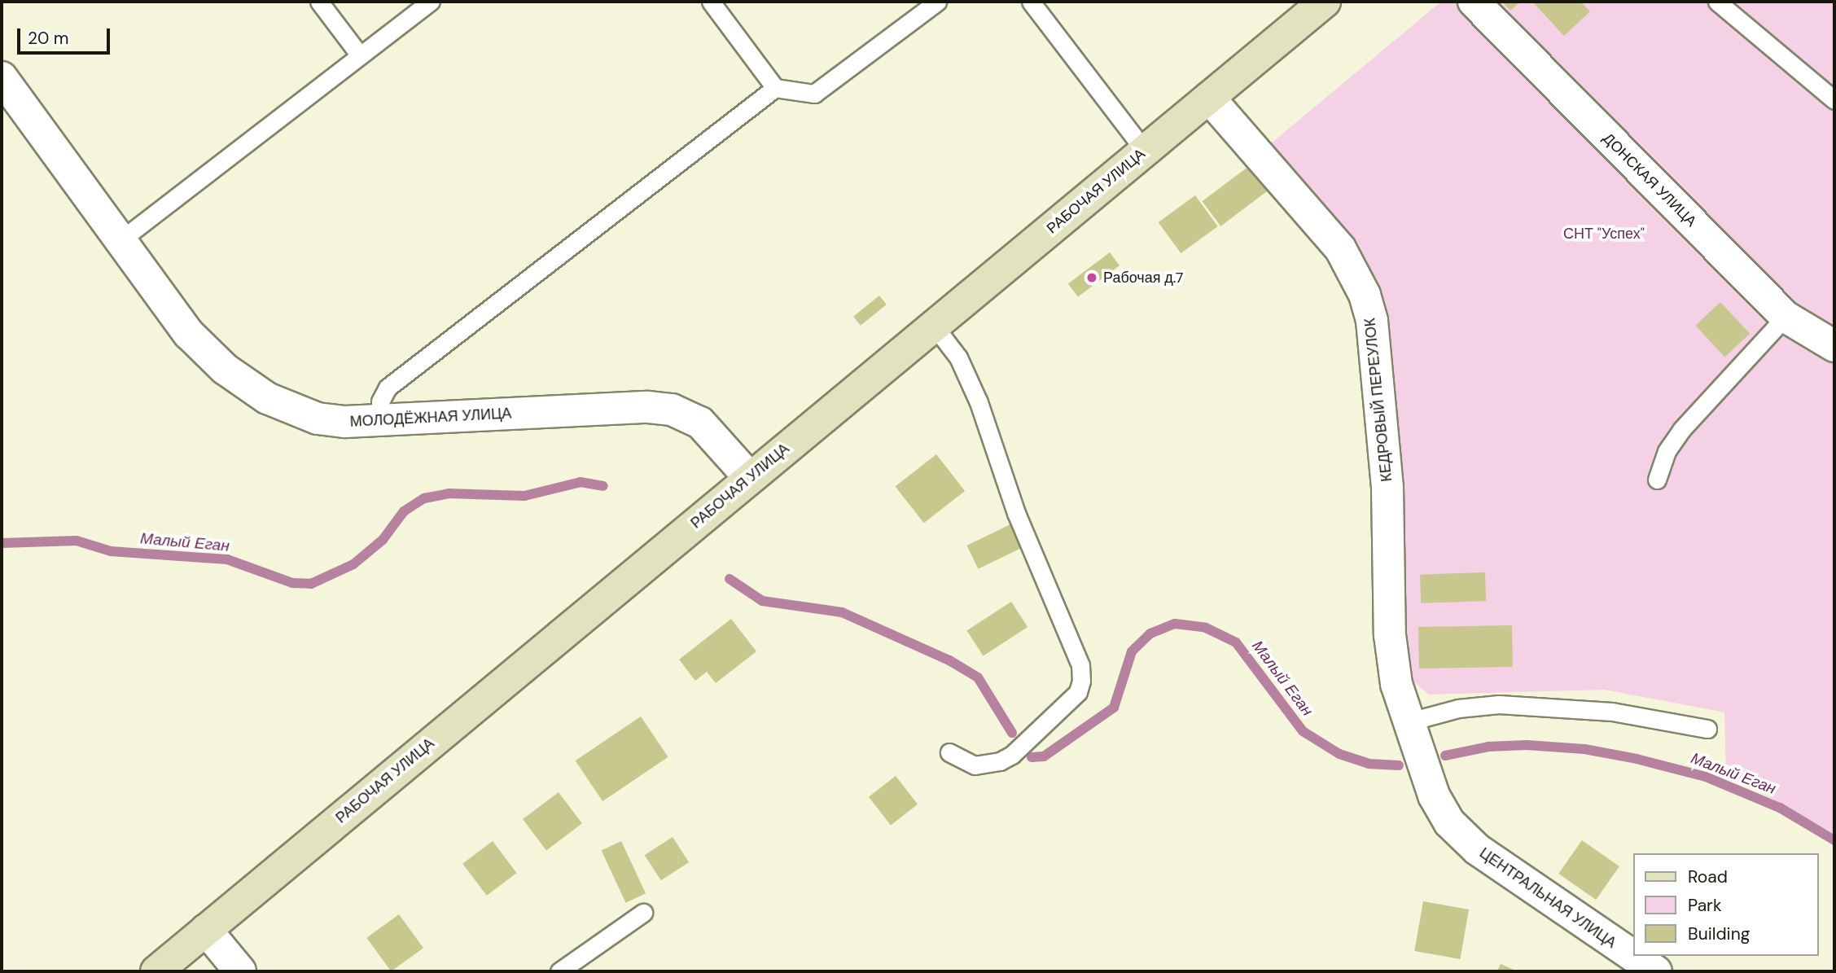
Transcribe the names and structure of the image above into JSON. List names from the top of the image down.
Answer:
{
  "streets": {
    "street": [
      "ДОНСКАЯ УЛИЦА",
      "РАБОЧАЯ УЛИЦА",
      "КЕДРОВЫЙ ПЕРЕУЛОК",
      "МОЛОДЁЖНАЯ УЛИЦА",
      "ЦЕНТРАЛЬНАЯ УЛИЦА"
    ]
  },
  "crossings": [
    ["РАБОЧАЯ УЛИЦА", "КЕДРОВЫЙ ПЕРЕУЛОК"],
    ["РАБОЧАЯ УЛИЦА", "МОЛОДЁЖНАЯ УЛИЦА"],
    ["КЕДРОВЫЙ ПЕРЕУЛОК", "ЦЕНТРАЛЬНАЯ УЛИЦА"]
  ],
  "water": ["Малый Еган"],
  "parks": ["СНТ \"Успех\""],
  "places": ["Рабочая д.7"],
  "legend": ["Road", "Park", "Building"],
  "scale_bar": "20 m"
}
